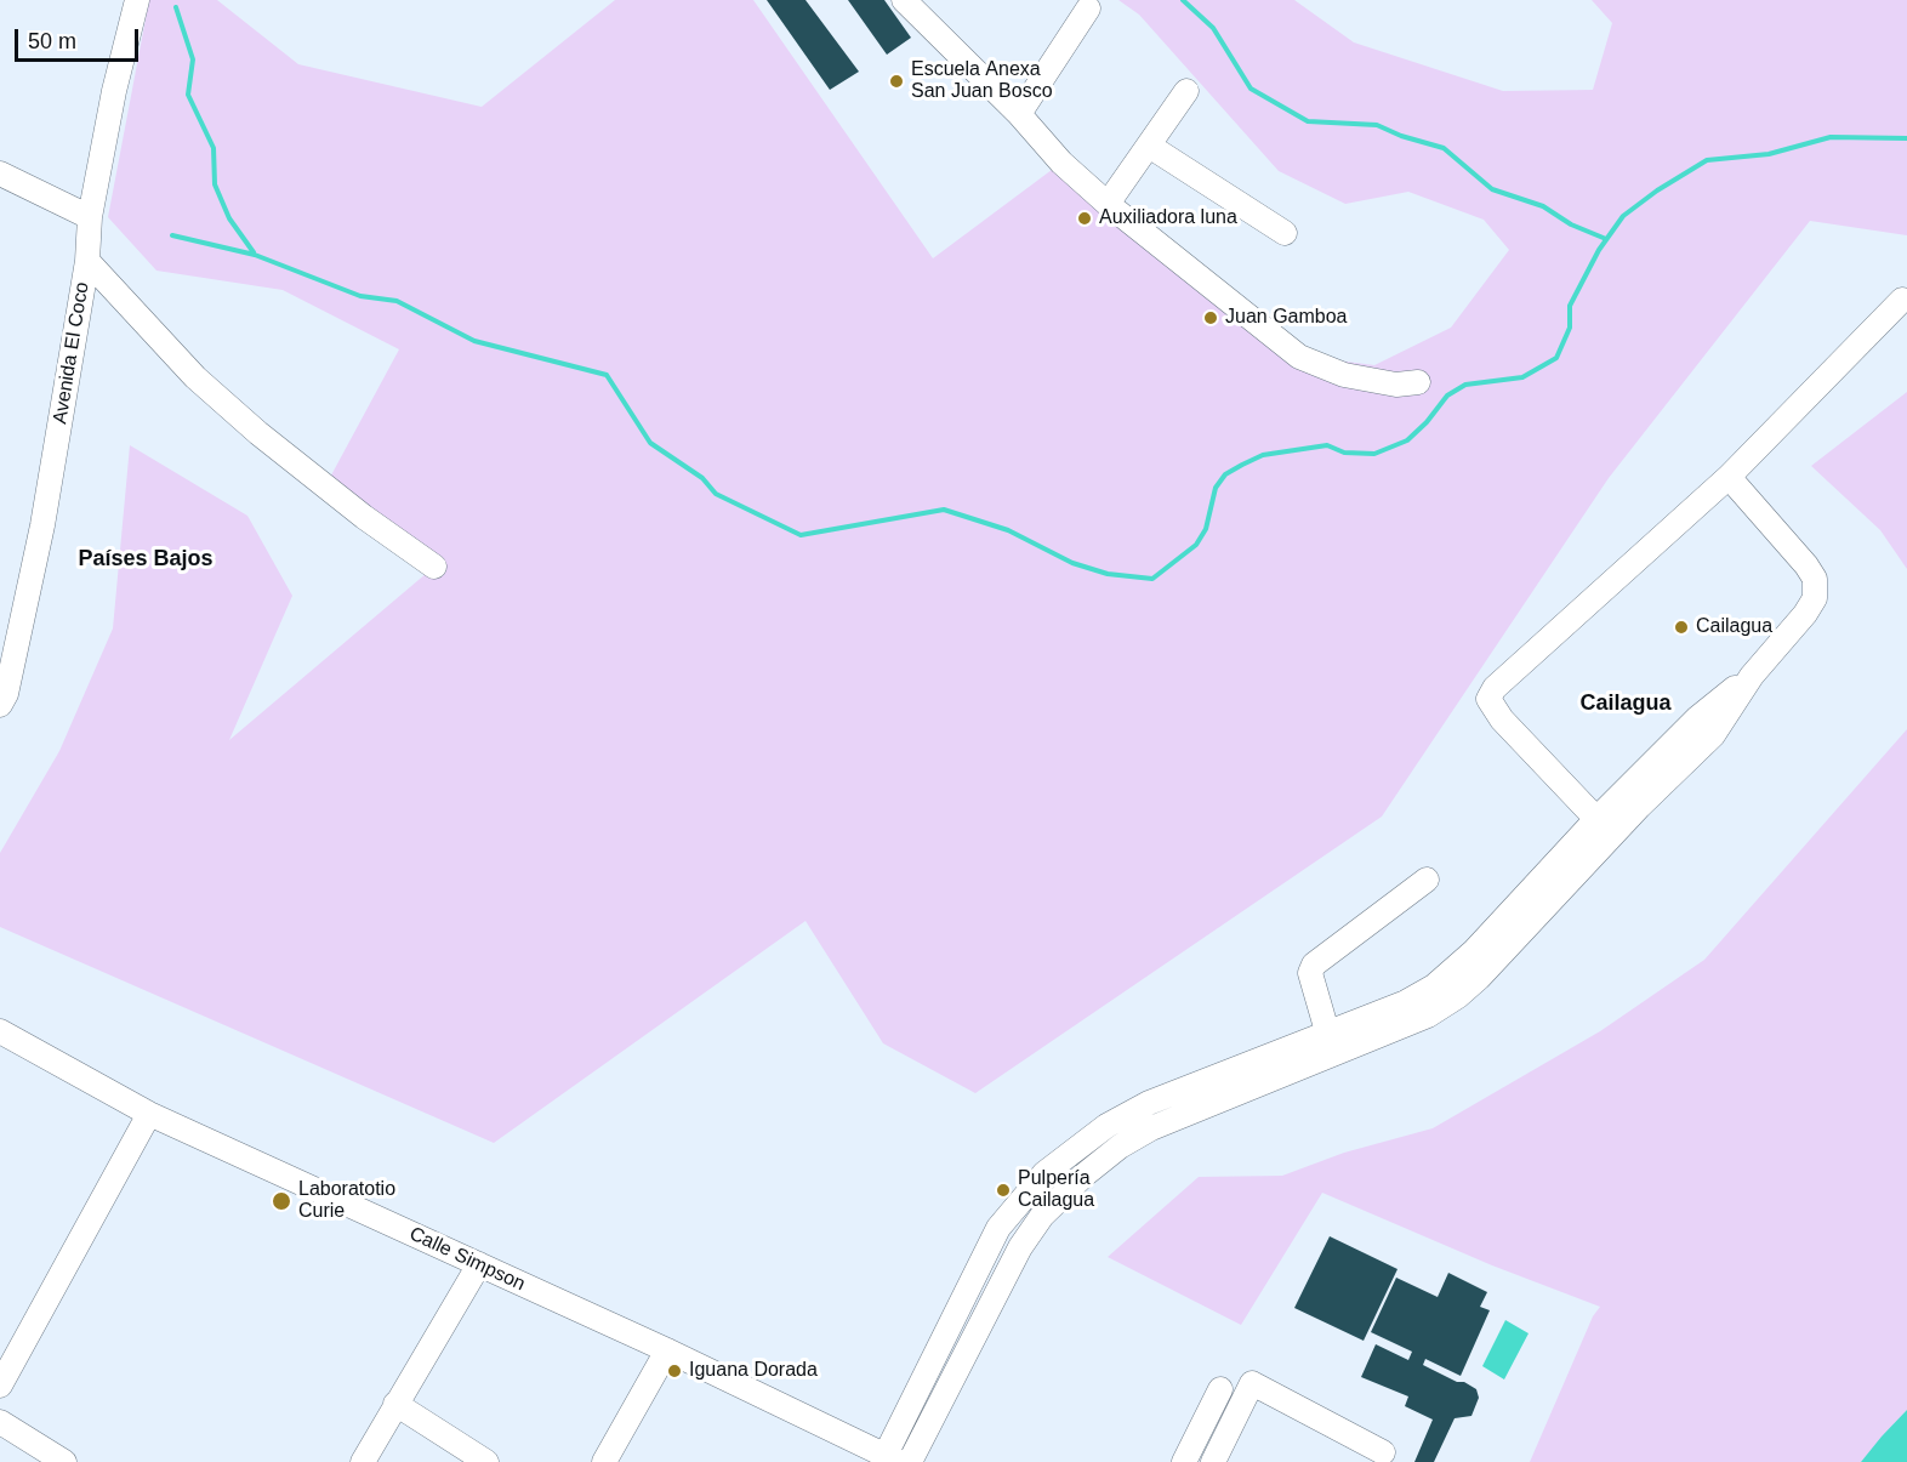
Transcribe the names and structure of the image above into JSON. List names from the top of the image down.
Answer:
{
  "streets": {
    "street": ["Avenida El Coco", "Calle Simpson"]
  },
  "districts": ["Países Bajos", "Cailagua"],
  "places": [
    "Escuela Anexa San Juan Bosco",
    "Auxiliadora luna",
    "Juan Gamboa",
    "Cailagua",
    "Pulpería Cailagua",
    "Laboratotio Curie",
    "Iguana Dorada"
  ],
  "scale_bar": "50 m"
}
